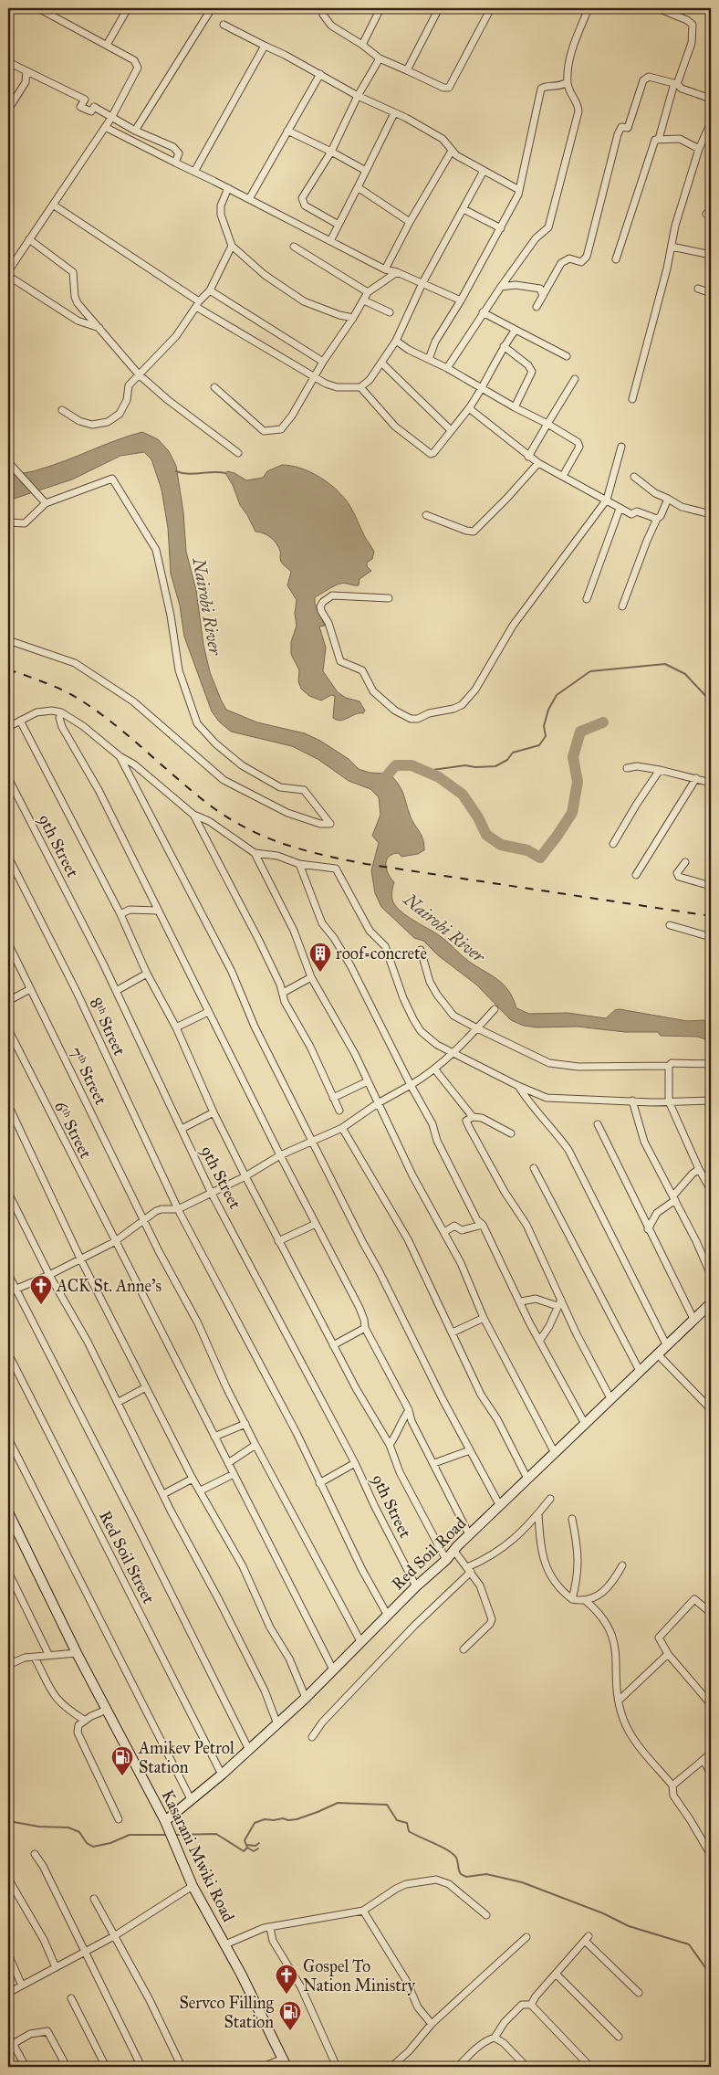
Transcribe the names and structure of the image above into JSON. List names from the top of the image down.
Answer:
{
  "streets": {
    "street": [
      "9th Street",
      "8ᵗʰ Street",
      "7ᵗʰ Street",
      "6ᵗʰ Street",
      "Red Soil Road",
      "Red Soil Street",
      "Kasarani Mwiki Road"
    ]
  },
  "crossings": [
    ["9th Street", "Red Soil Road"],
    ["8ᵗʰ Street", "Red Soil Road"],
    ["7ᵗʰ Street", "Red Soil Road"],
    ["6ᵗʰ Street", "Red Soil Road"],
    ["Red Soil Road", "Red Soil Street"],
    ["Red Soil Road", "Kasarani Mwiki Road"]
  ],
  "water": ["Nairobi River"],
  "places": {
    "building": ["roof=concrete"],
    "church": ["ACK St. Anne's", "Gospel To Nation Ministry"],
    "fuel station": ["Amikev Petrol Station", "Servco Filling Station"]
  }
}
